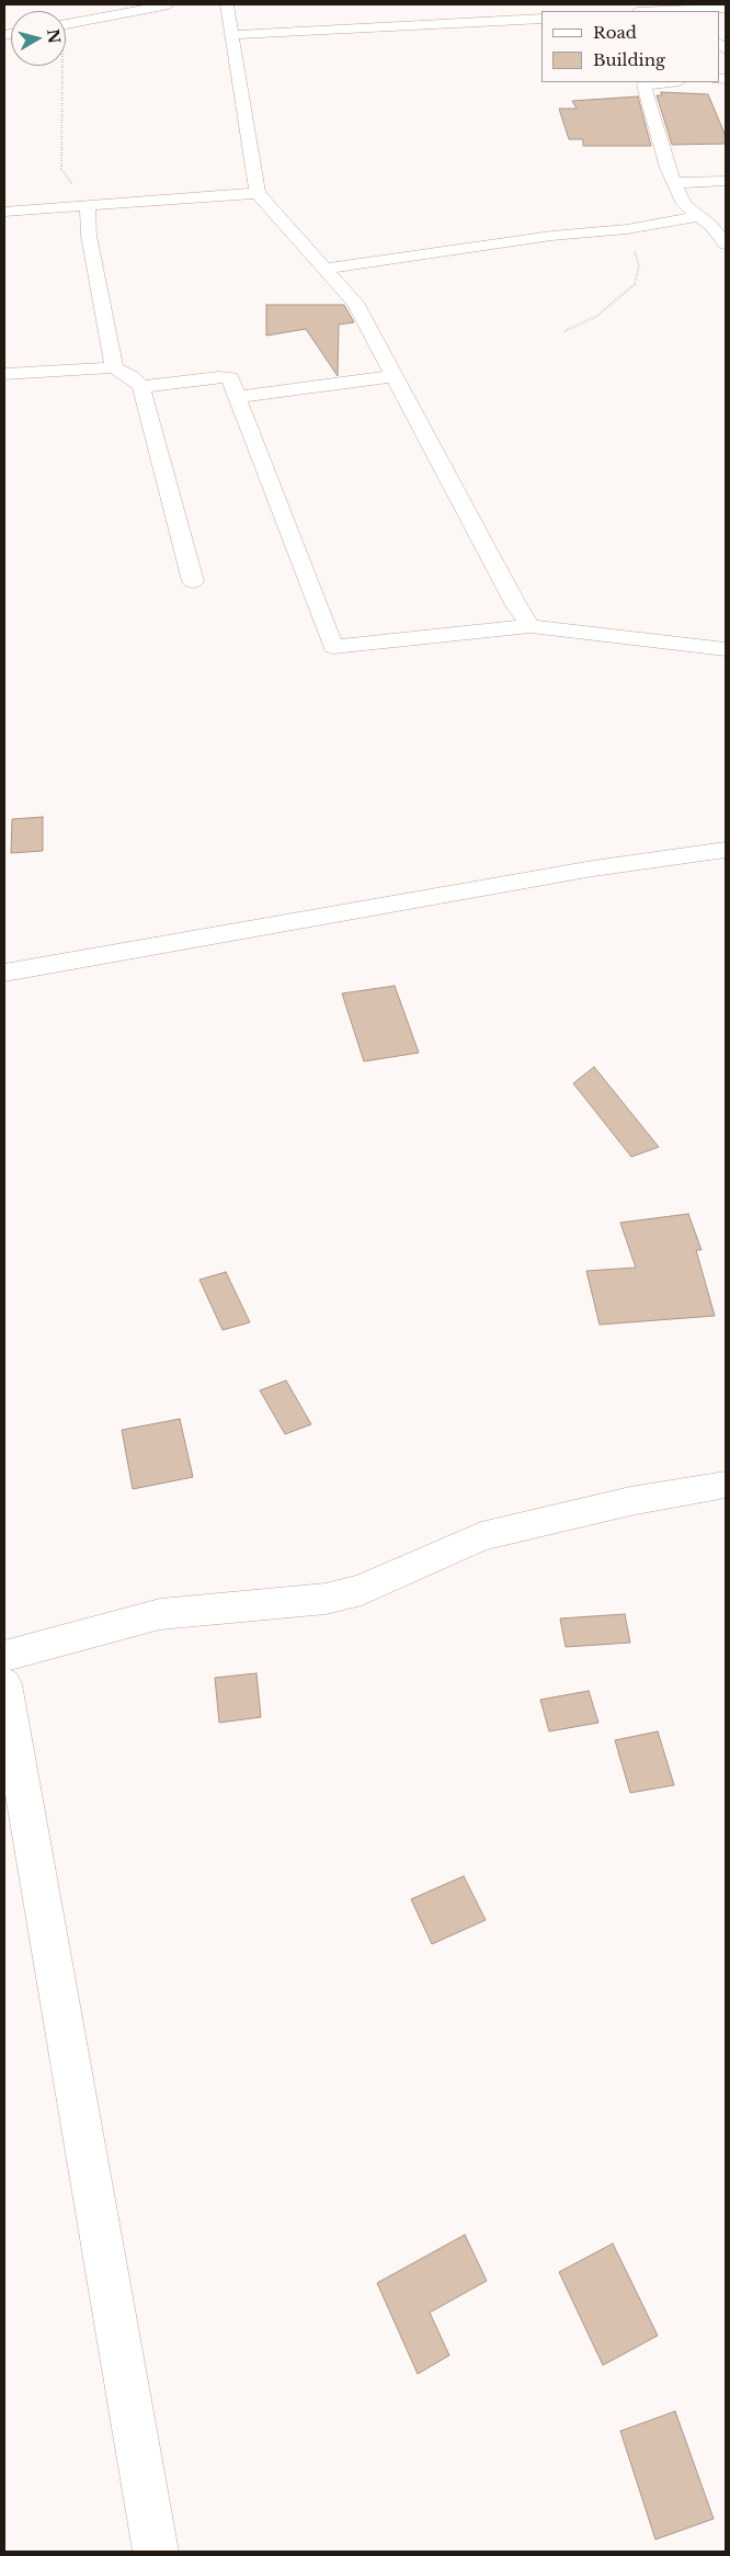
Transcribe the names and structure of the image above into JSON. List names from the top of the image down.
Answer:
{
  "legend": ["Road", "Building"],
  "north": "right"
}
